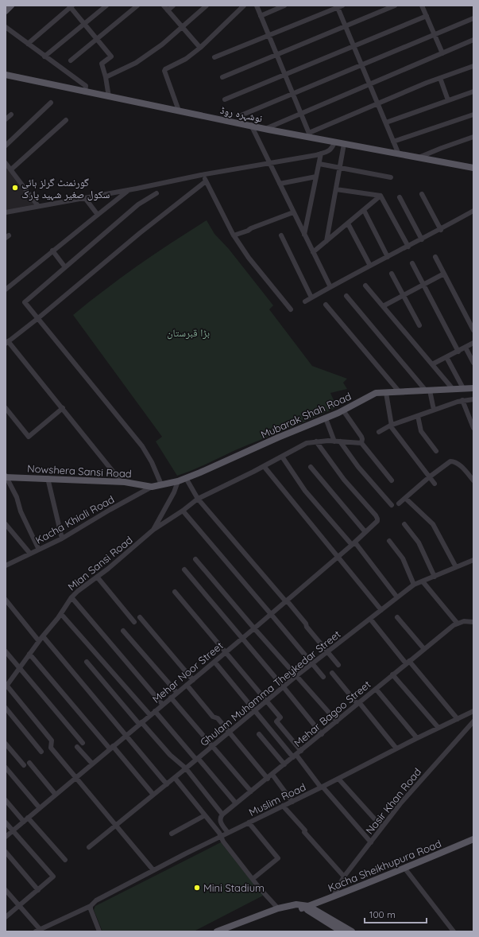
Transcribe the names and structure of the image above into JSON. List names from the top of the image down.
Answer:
{
  "streets": {
    "main road": [
      "نوشہرہ روڈ",
      "Mubarak Shah Road",
      "Nowshera Sansi Road",
      "Kacha Sheikhupura Road"
    ],
    "street": [
      "Kacha Khiali Road",
      "Mian Sansi Road",
      "Mehar Noor Street",
      "Ghulam Muhamma Theykedar Street",
      "Mehar Bagoo Street",
      "Muslim Road",
      "Nasir Khan Road"
    ]
  },
  "crossings": [
    ["Mubarak Shah Road", "Nowshera Sansi Road"],
    ["Mubarak Shah Road", "Kacha Khiali Road"],
    ["Mubarak Shah Road", "Mian Sansi Road"],
    ["Nowshera Sansi Road", "Kacha Khiali Road"],
    ["Nasir Khan Road", "Kacha Sheikhupura Road"]
  ],
  "parks": ["بڑا قبرستان"],
  "places": ["گورنمنٹ گرلز ہائی سکول صغیر شہید پارک", "Mini Stadium"],
  "scale_bar": "100 m"
}
